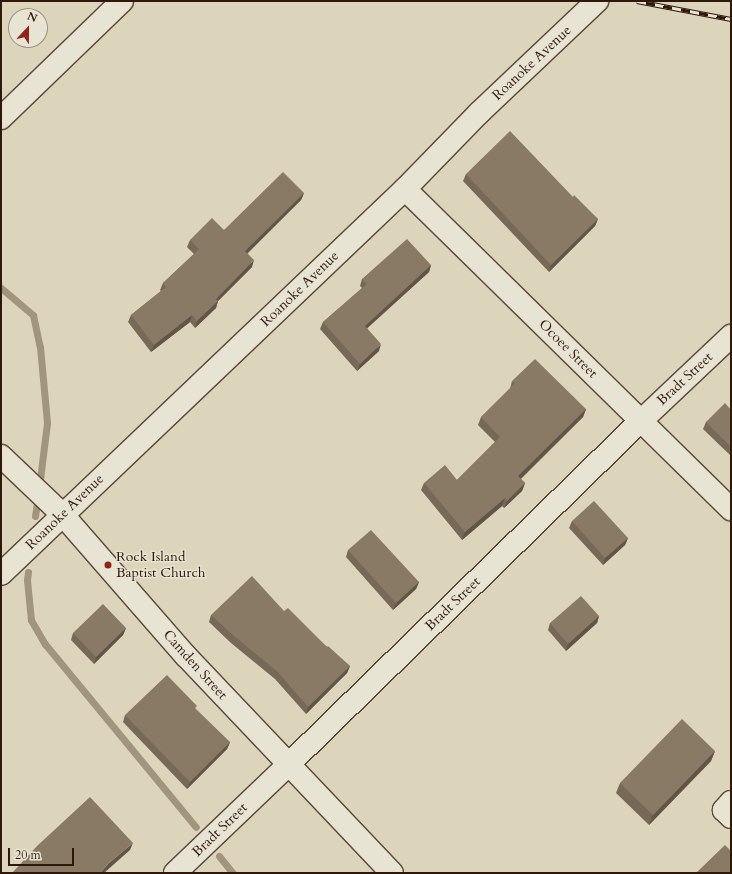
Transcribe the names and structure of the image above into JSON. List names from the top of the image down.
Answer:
{
  "streets": {
    "street": [
      "Roanoke Avenue",
      "Ocoee Street",
      "Bradt Street",
      "Camden Street"
    ]
  },
  "crossings": [
    ["Roanoke Avenue", "Ocoee Street"],
    ["Roanoke Avenue", "Camden Street"],
    ["Ocoee Street", "Bradt Street"],
    ["Bradt Street", "Camden Street"]
  ],
  "places": ["Rock Island Baptist Church"],
  "scale_bar": "20 m",
  "north": "top"
}
